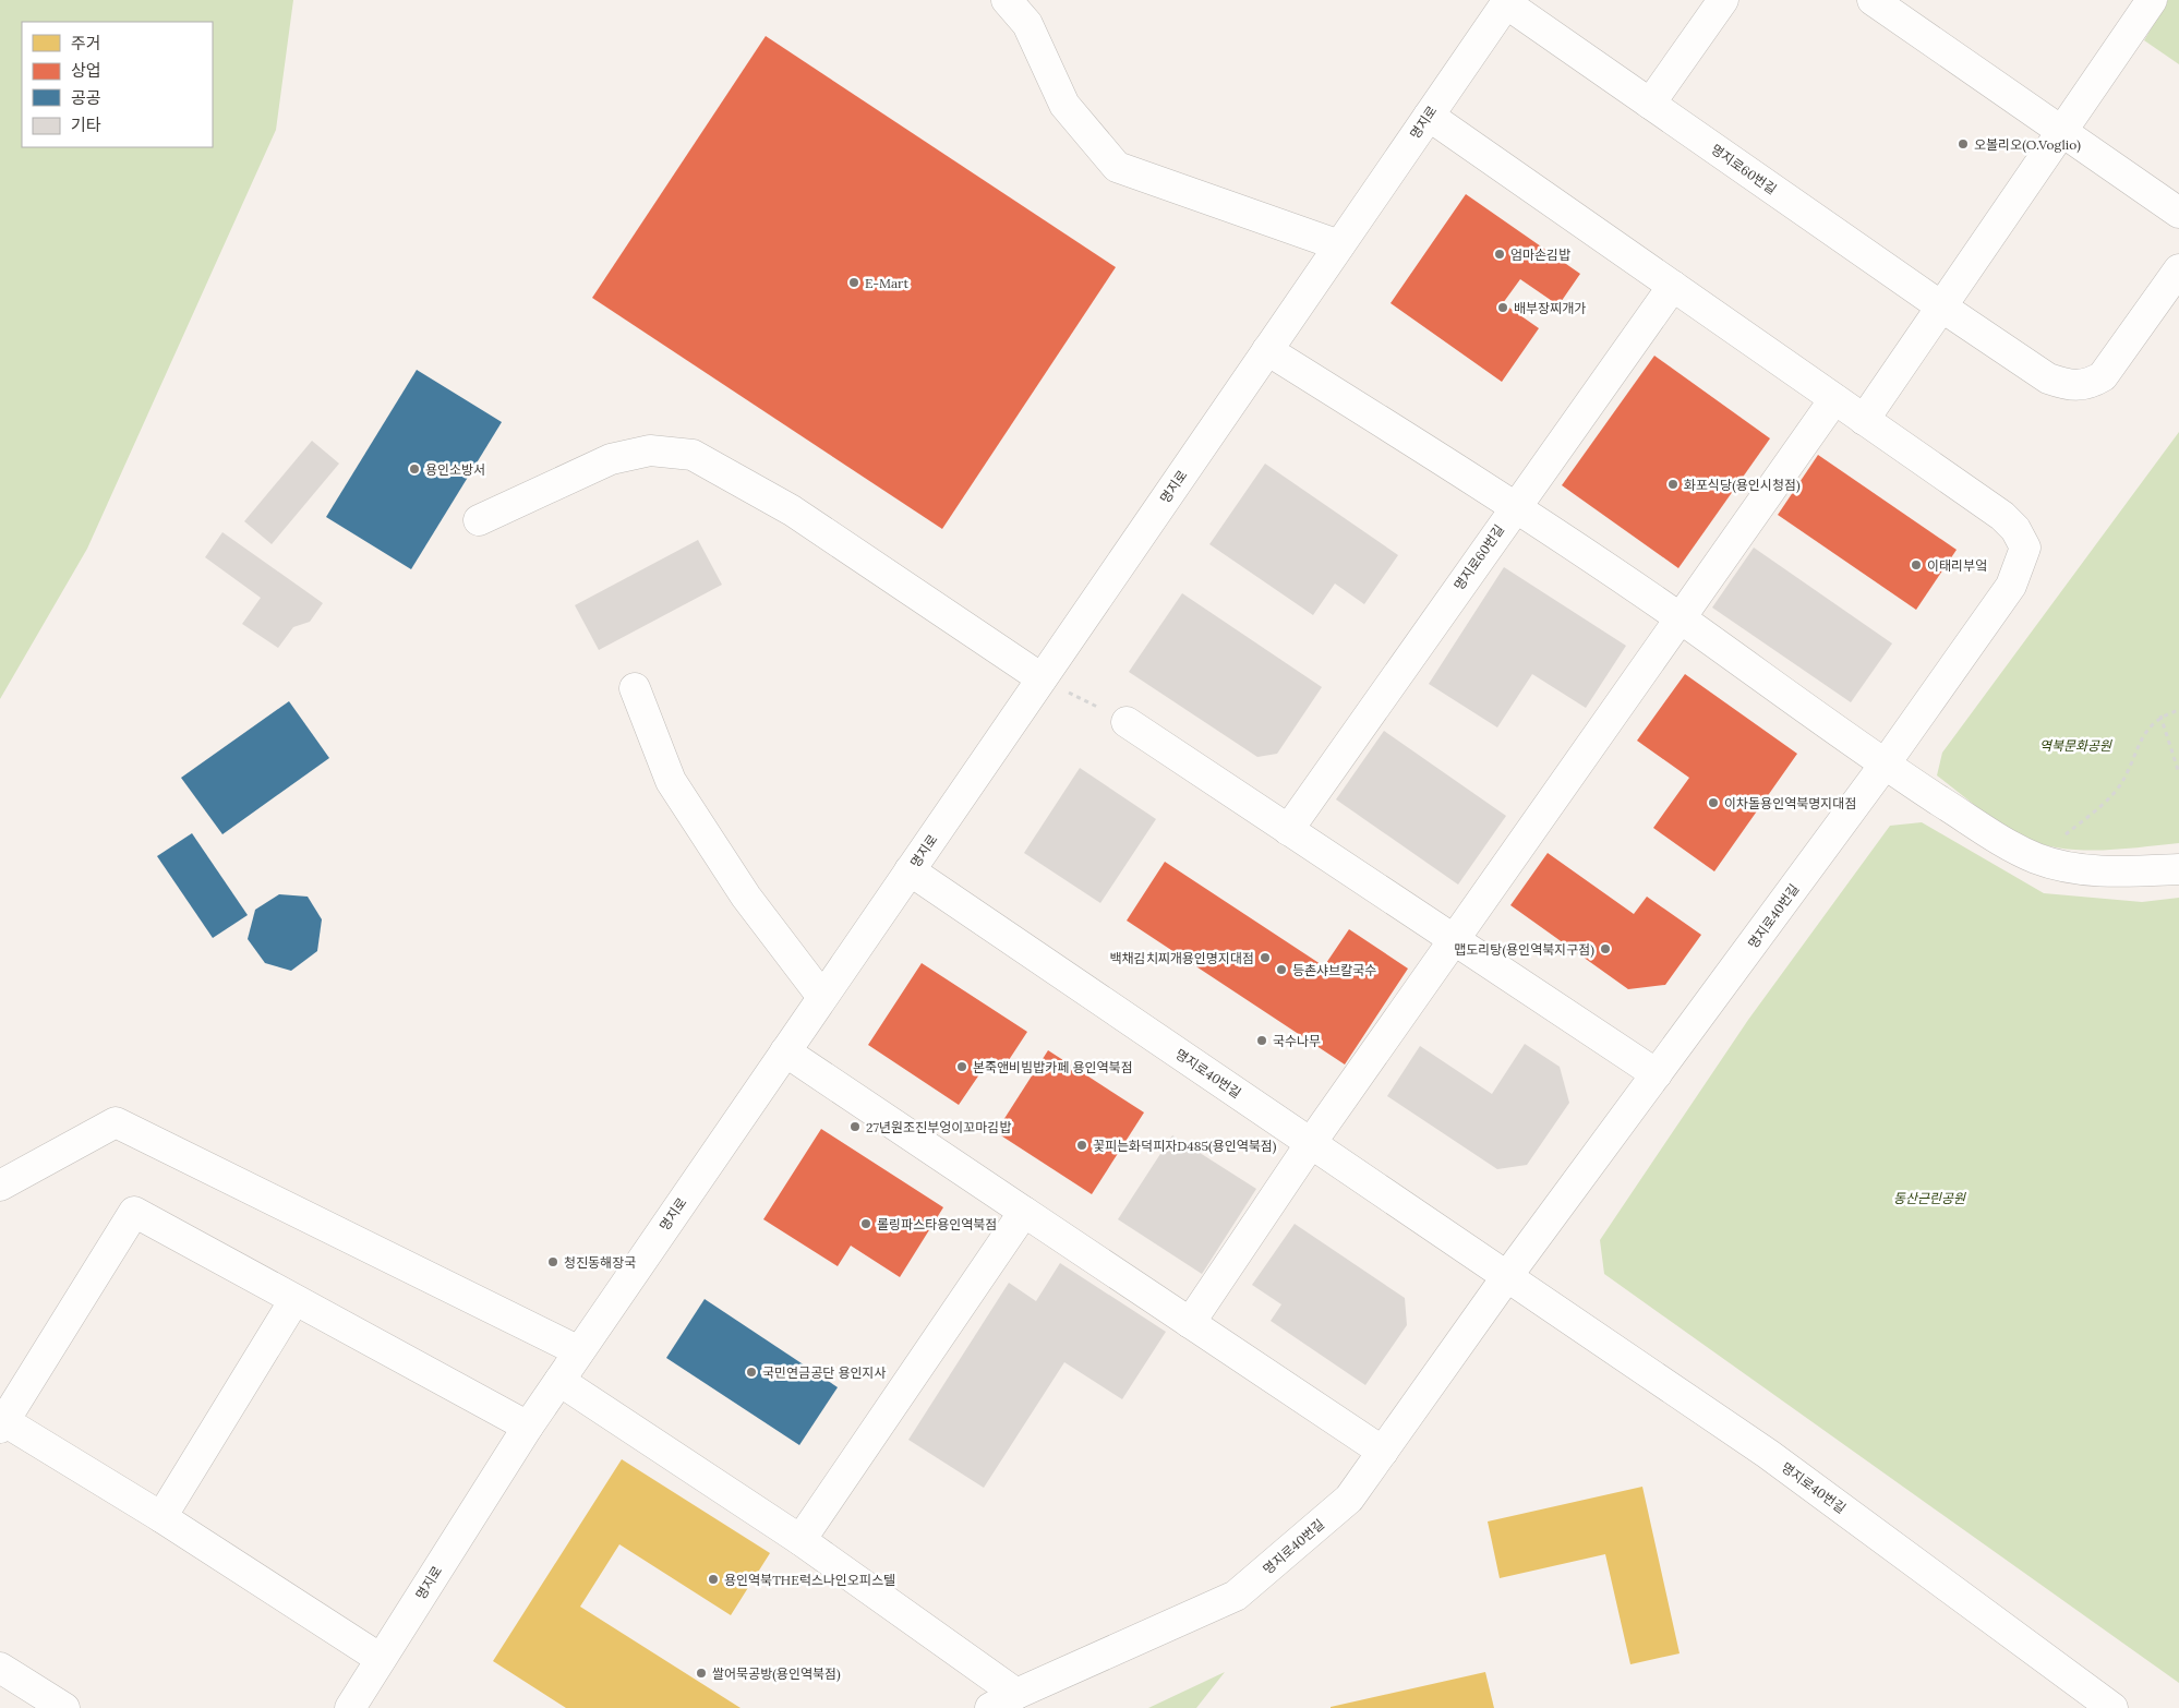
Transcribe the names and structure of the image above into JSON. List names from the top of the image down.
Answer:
{
  "streets": {
    "street": ["명지로", "명지로60번길", "명지로40번길"]
  },
  "crossings": [
    ["명지로", "명지로60번길"],
    ["명지로", "명지로40번길"]
  ],
  "parks": ["역북문화공원", "동산근린공원"],
  "places": [
    "오볼리오(O.Voglio)",
    "엄마손김밥",
    "E-Mart",
    "배부장찌개가",
    "용인소방서",
    "화포식당(용인시청점)",
    "이태리부엌",
    "이차돌용인역북명지대점",
    "맵도리탕(용인역북지구점)",
    "백채김치찌개용인명지대점",
    "등촌샤브칼국수",
    "국수나무",
    "본죽앤비빔밥카페 용인역북점",
    "27년원조진부엉이꼬마김밥",
    "꽃피는화덕피자D485(용인역북점)",
    "롤링파스타용인역북점",
    "청진동해장국",
    "국민연금공단 용인지사",
    "용인역북THE럭스나인오피스텔",
    "쌀어묵공방(용인역북점)"
  ],
  "legend": [
    "주거",
    "상업",
    "공공",
    "기타"
  ]
}
